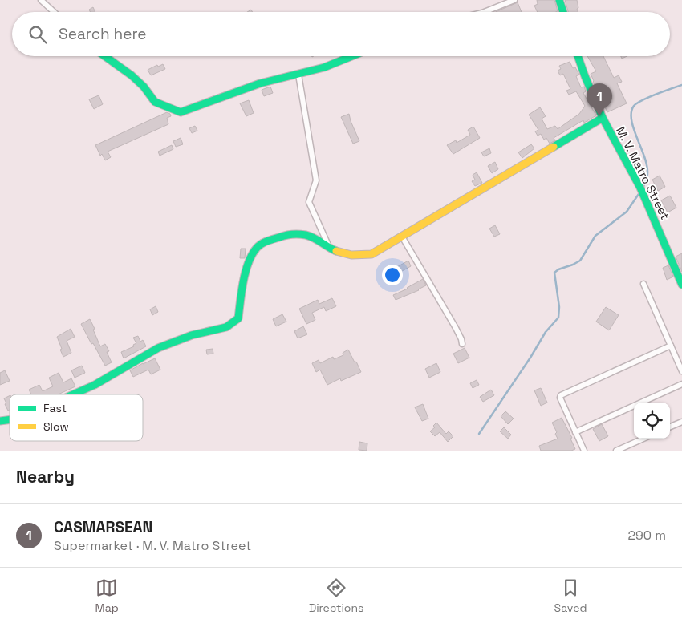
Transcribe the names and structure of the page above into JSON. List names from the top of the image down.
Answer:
{
  "streets": {
    "street": ["M. V. Matro Street"]
  },
  "legend": ["Fast", "Slow"],
  "page": {
    "search": "Search here",
    "pins": "1",
    "heading": "Nearby",
    "list": [
      {
        "mark": "1",
        "name": "CASMARSEAN",
        "note": "Supermarket · M. V. Matro Street",
        "value": "290 m"
      }
    ],
    "nav": ["Map", "Directions", "Saved"]
  }
}
